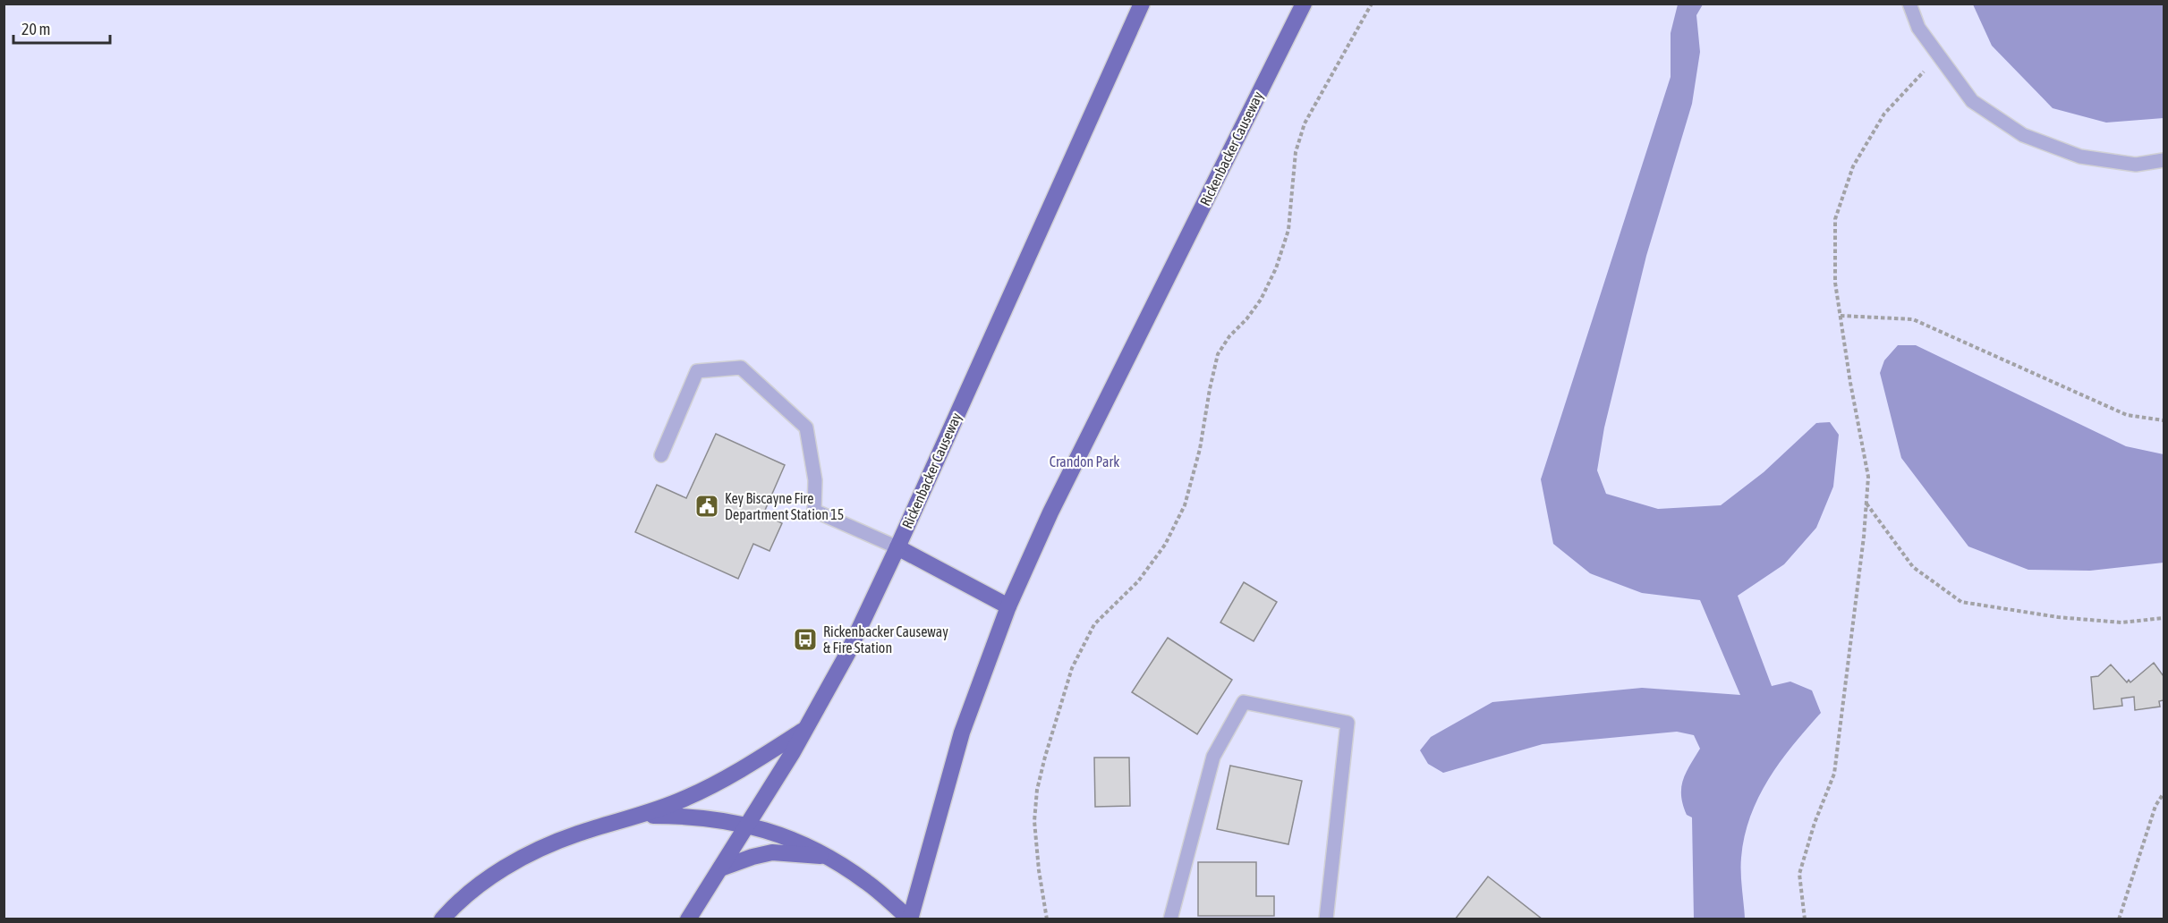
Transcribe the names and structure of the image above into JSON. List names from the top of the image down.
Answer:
{
  "streets": {
    "main road": ["Rickenbacker Causeway"]
  },
  "parks": ["Crandon Park"],
  "places": {
    "public building": ["Key Biscayne Fire Department Station 15"],
    "bus stop": ["Rickenbacker Causeway & Fire Station"]
  },
  "scale_bar": "20 m"
}
